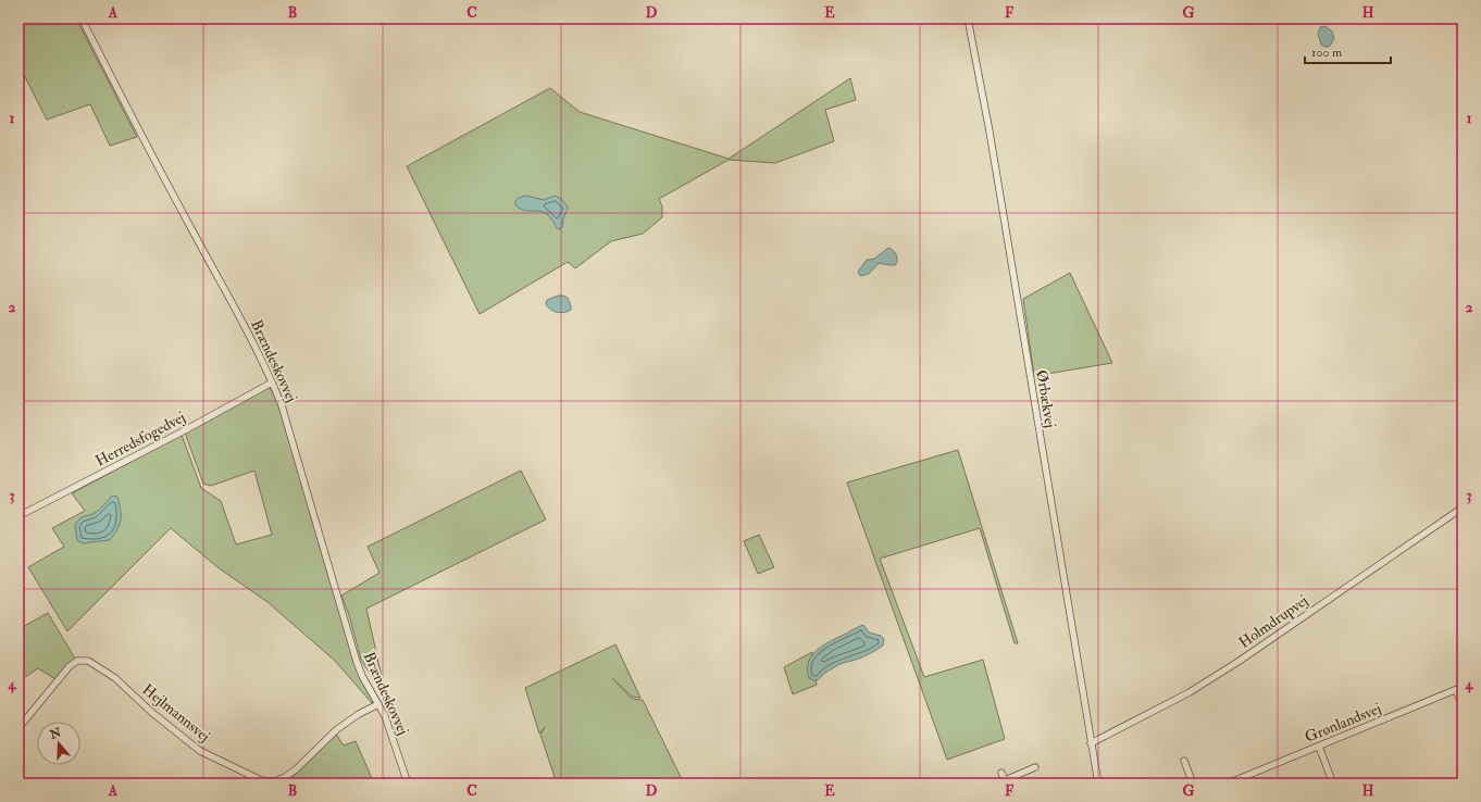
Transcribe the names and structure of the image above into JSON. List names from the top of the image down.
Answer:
{
  "streets": {
    "street": [
      "Brændeskovvej",
      "Ørbækvej",
      "Herredsfogedvej",
      "Holmdrupvej",
      "Hejlmannsvej",
      "Grønlandsvej"
    ]
  },
  "crossings": [
    ["Brændeskovvej", "Herredsfogedvej"],
    ["Brændeskovvej", "Hejlmannsvej"],
    ["Ørbækvej", "Holmdrupvej"]
  ],
  "scale_bar": "100 m",
  "north": "top",
  "grid": {
    "columns": [
      "A",
      "B",
      "C",
      "D",
      "E",
      "F",
      "G",
      "H"
    ],
    "rows": [
      "1",
      "2",
      "3",
      "4"
    ]
  }
}
